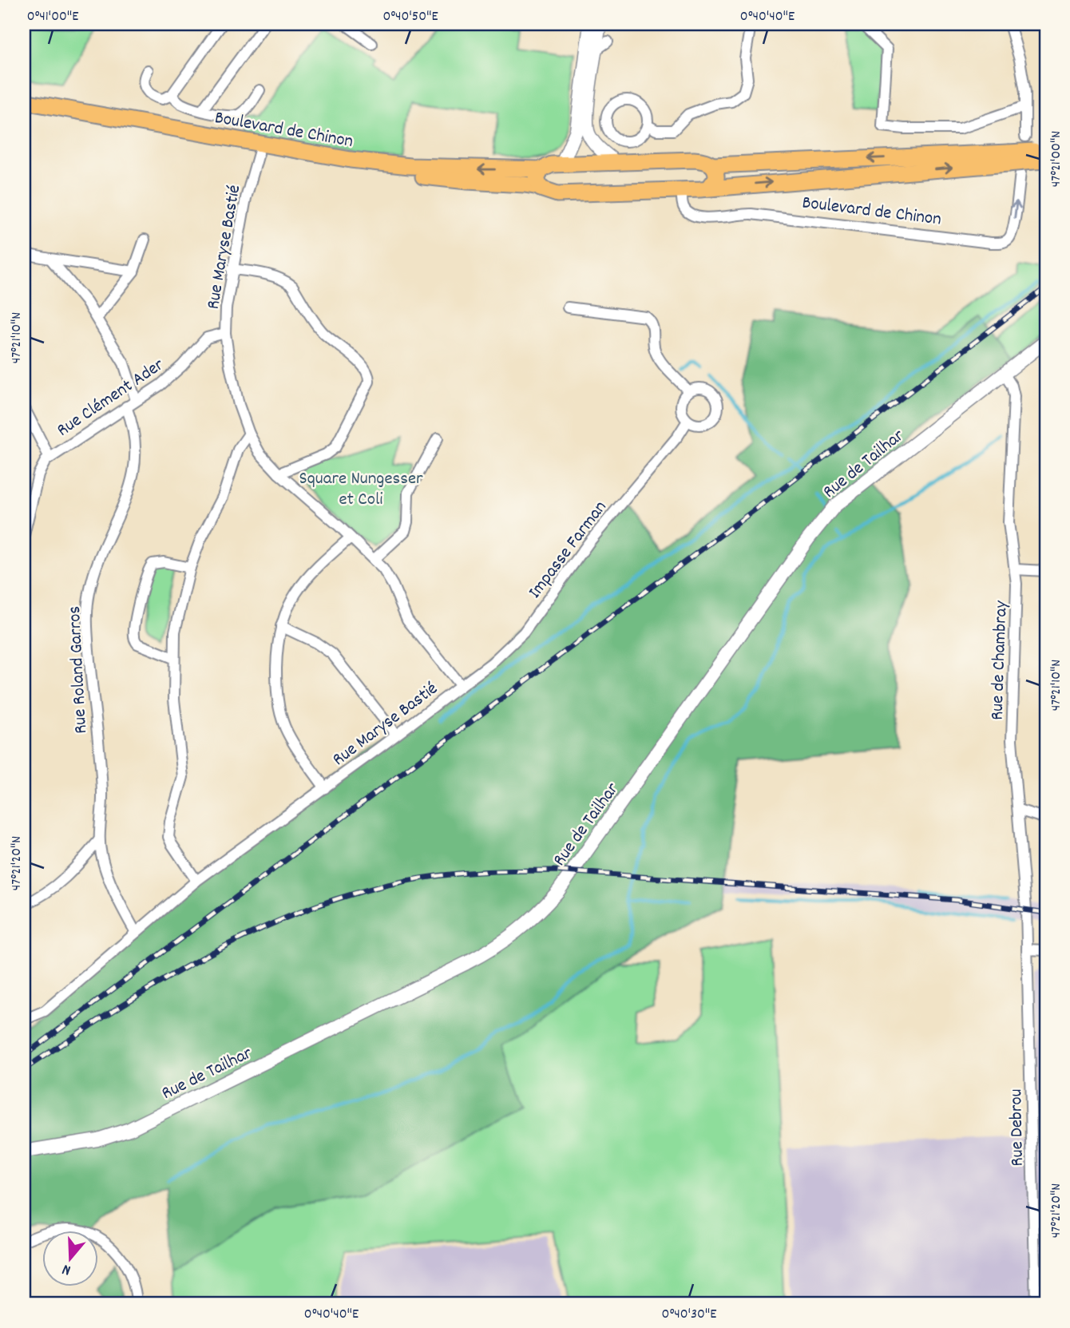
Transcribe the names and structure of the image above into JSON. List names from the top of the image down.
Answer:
{
  "streets": {
    "main road": ["Boulevard de Chinon"],
    "street": [
      "Rue Maryse Bastié",
      "Rue Clément Ader",
      "Rue de Tailhar",
      "Impasse Farman",
      "Rue de Chambray",
      "Rue Roland Garros",
      "Rue Debrou"
    ]
  },
  "crossings": [
    ["Boulevard de Chinon", "Rue Maryse Bastié"],
    ["Rue Maryse Bastié", "Rue Clément Ader"],
    ["Rue Maryse Bastié", "Impasse Farman"],
    ["Rue Maryse Bastié", "Rue Roland Garros"],
    ["Rue Clément Ader", "Rue Roland Garros"],
    ["Rue de Tailhar", "Rue de Chambray"],
    ["Rue de Chambray", "Rue Debrou"]
  ],
  "parks": ["Square Nungesser et Coli"],
  "north": "bottom",
  "coordinates": [
    "0°41'00\"E",
    "0°40'50\"E",
    "0°40'40\"E",
    "47°21'00\"N",
    "47°21'10\"N",
    "47°21'20\"N",
    "0°40'30\"E"
  ]
}
